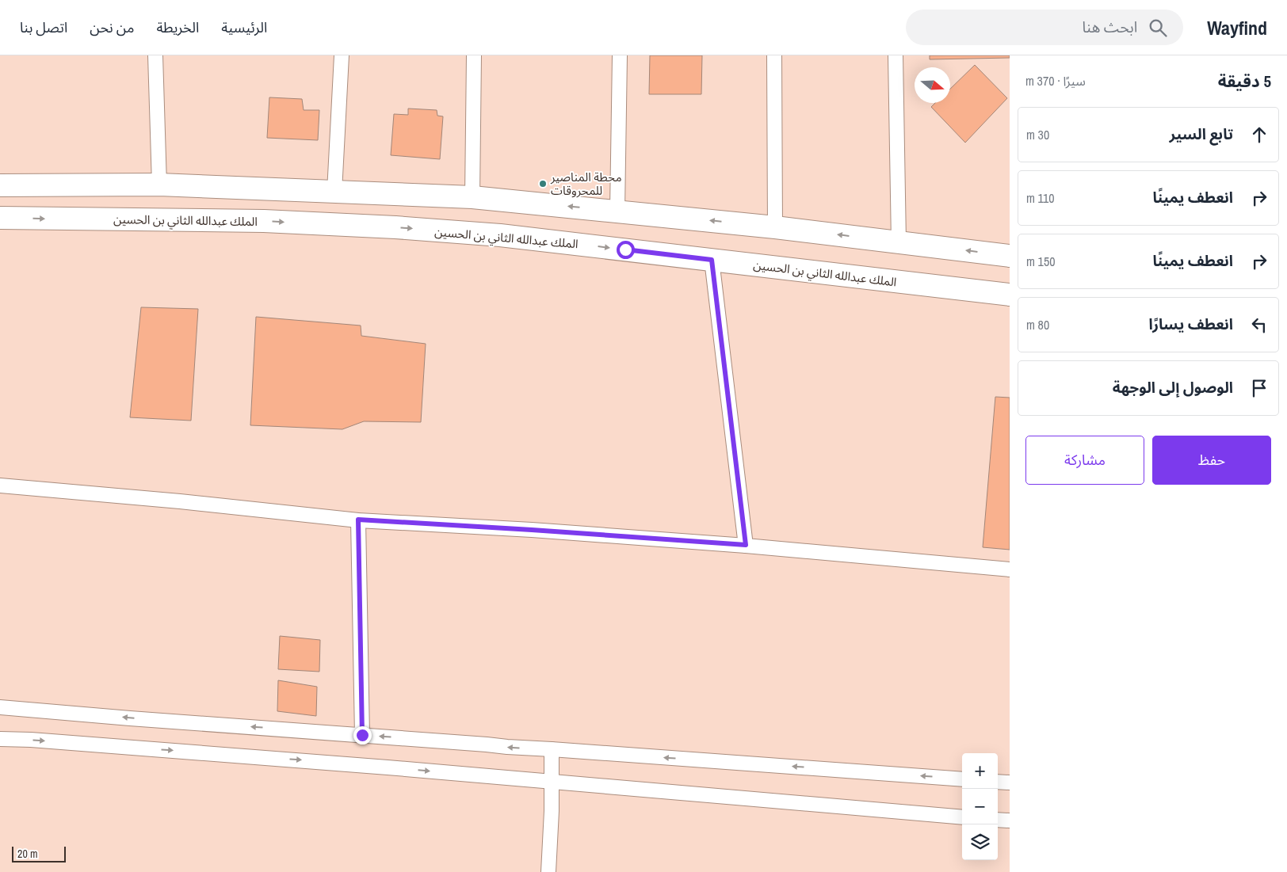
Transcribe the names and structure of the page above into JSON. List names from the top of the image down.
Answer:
{
  "streets": {
    "main road": ["الملك عبدالله الثاني بن الحسين"]
  },
  "places": ["محطة المناصير للمحروقات"],
  "scale_bar": "20 m",
  "north": "right",
  "page": {
    "header": "Wayfind",
    "search": "ابحث هنا",
    "nav": [
      "الرئيسية",
      "الخريطة",
      "من نحن",
      "اتصل بنا"
    ],
    "heading": ["5 دقيقة", "سيرًا · 370 m"],
    "list": [
      ["تابع السير", "30 m"],
      ["انعطف يمينًا", "110 m"],
      ["انعطف يمينًا", "150 m"],
      ["انعطف يسارًا", "80 m"],
      "الوصول إلى الوجهة"
    ],
    "buttons": ["حفظ", "مشاركة"],
    "map_buttons": ["+", "−"],
    "scale": "20 m"
  }
}
